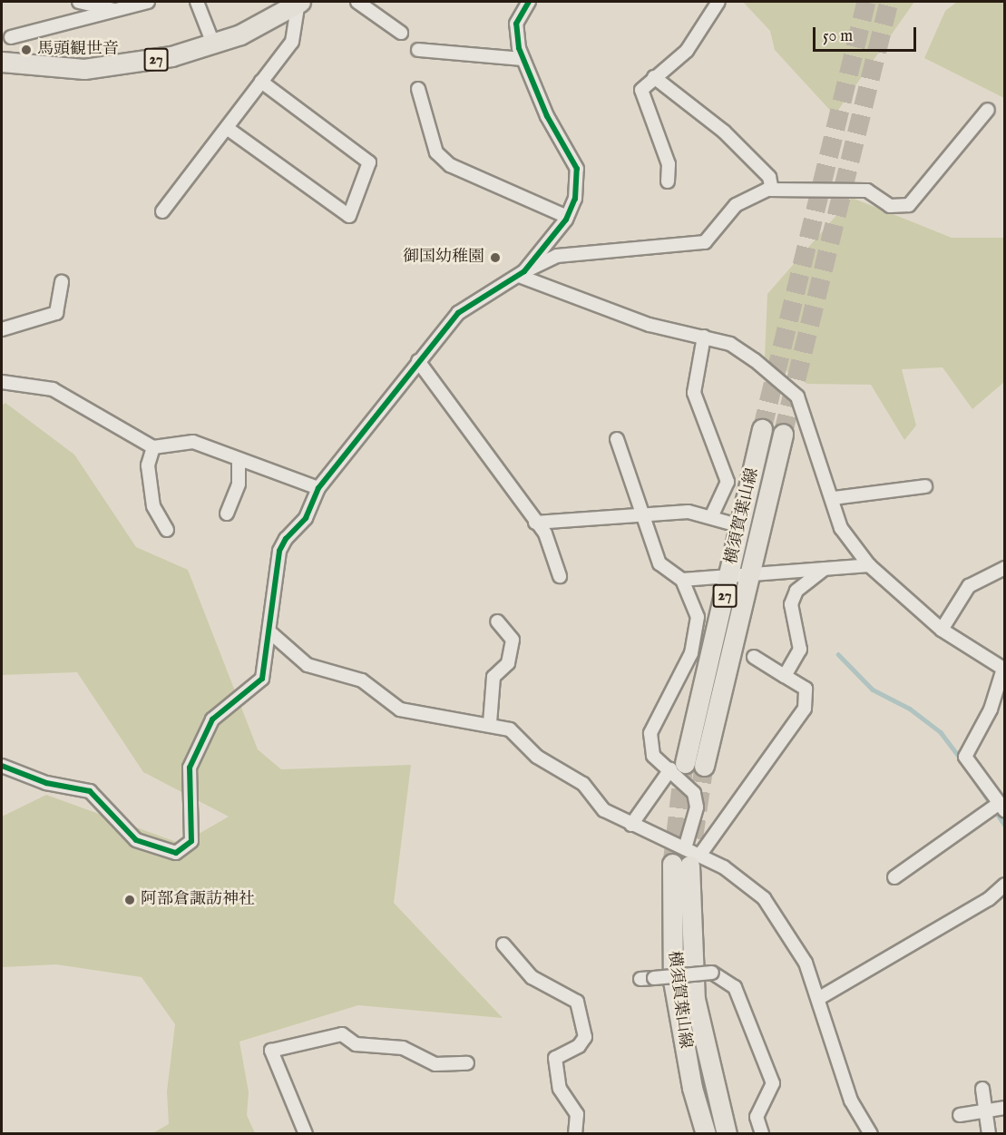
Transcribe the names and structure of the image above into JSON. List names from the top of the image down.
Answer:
{
  "streets": {
    "main road": ["27", "横須賀葉山線"]
  },
  "places": ["馬頭観世音", "御国幼稚園", "阿部倉諏訪神社"],
  "scale_bar": "50 m"
}
